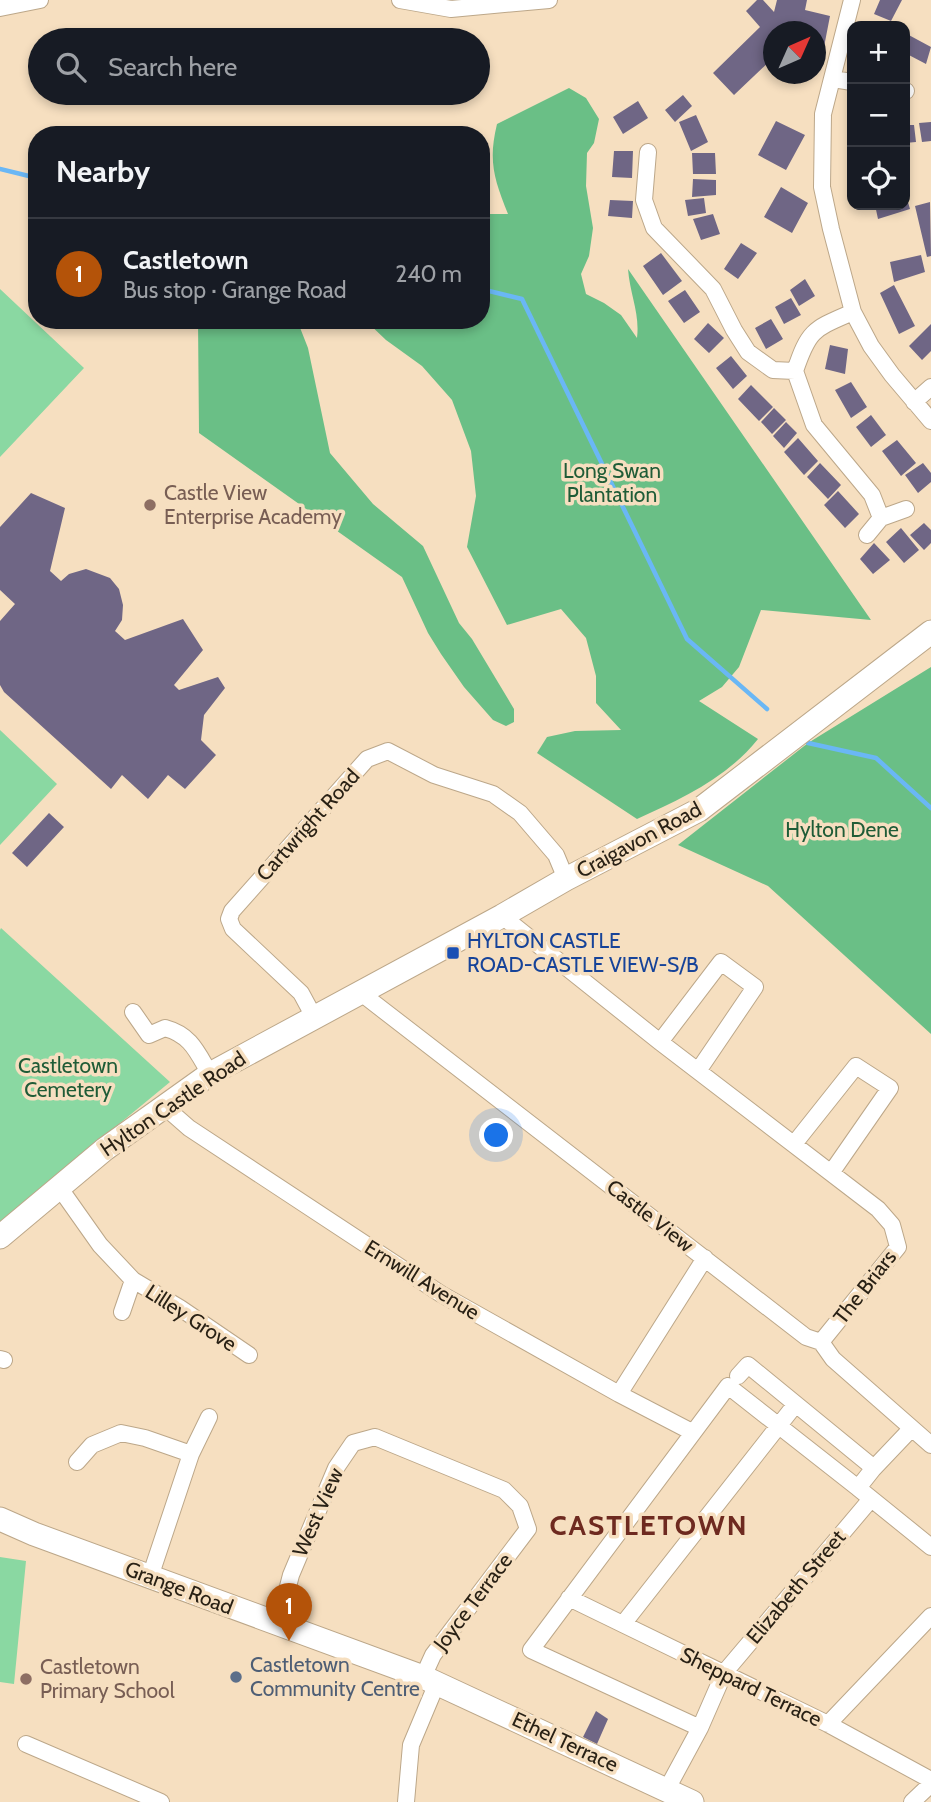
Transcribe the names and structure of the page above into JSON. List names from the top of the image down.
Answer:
{
  "streets": {
    "street": [
      "Cartwright Road",
      "Craigavon Road",
      "Hylton Castle Road",
      "Castle View",
      "Ernwill Avenue",
      "The Briars",
      "Lilley Grove",
      "West View",
      "Elizabeth Street",
      "Grange Road",
      "Joyce Terrace",
      "Sheppard Terrace",
      "Ethel Terrace"
    ]
  },
  "crossings": [
    ["Cartwright Road", "Craigavon Road"],
    ["Cartwright Road", "Hylton Castle Road"],
    ["Craigavon Road", "Hylton Castle Road"],
    ["Craigavon Road", "Castle View"],
    ["Craigavon Road", "The Briars"],
    ["Hylton Castle Road", "Castle View"],
    ["Hylton Castle Road", "Ernwill Avenue"],
    ["Hylton Castle Road", "Lilley Grove"],
    ["Castle View", "The Briars"],
    ["Castle View", "Elizabeth Street"],
    ["West View", "Grange Road"],
    ["West View", "Joyce Terrace"],
    ["Elizabeth Street", "Sheppard Terrace"],
    ["Elizabeth Street", "Ethel Terrace"],
    ["Grange Road", "Joyce Terrace"],
    ["Grange Road", "Ethel Terrace"],
    ["Joyce Terrace", "Ethel Terrace"]
  ],
  "districts": ["CASTLETOWN"],
  "parks": ["Long Swan Plantation", "Hylton Dene", "Castletown Cemetery"],
  "places": {
    "other": ["Castle View Enterprise Academy", "Castletown Community Centre", "Castletown Primary School"],
    "transit": ["HYLTON CASTLE ROAD-CASTLE VIEW-S/B"]
  },
  "north": "top right",
  "page": {
    "map_buttons": ["+", "−"],
    "search": "Search here",
    "heading": "Nearby",
    "list": [
      {
        "mark": "1",
        "name": "Castletown",
        "note": "Bus stop · Grange Road",
        "value": "240 m"
      }
    ],
    "pins": "1"
  }
}
